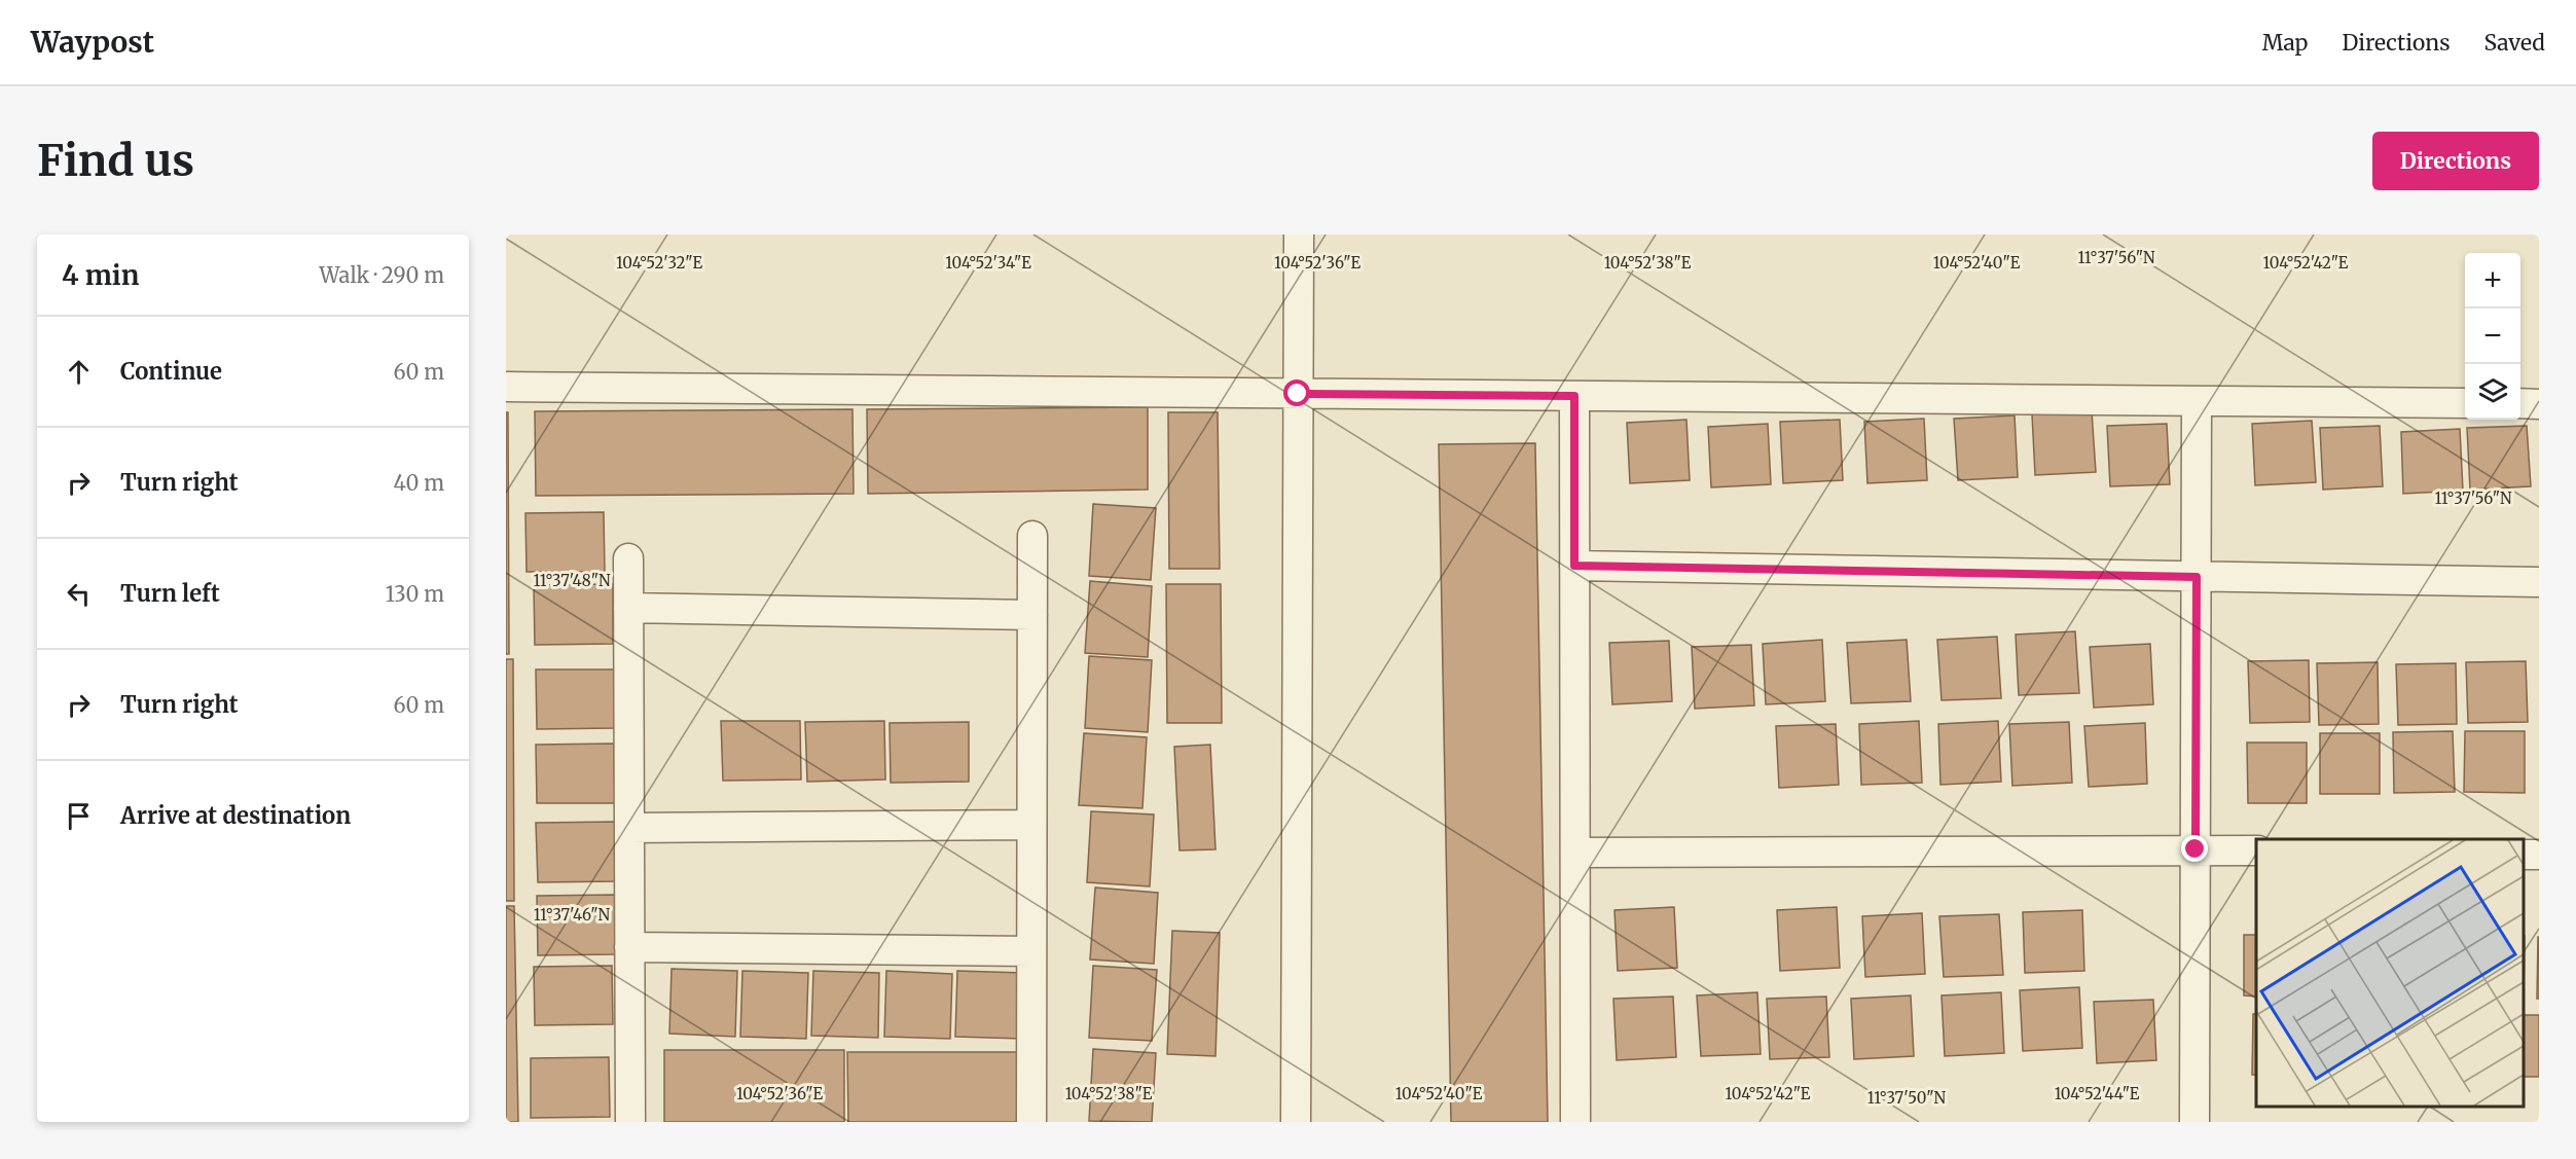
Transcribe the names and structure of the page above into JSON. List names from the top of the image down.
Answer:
{
  "page": {
    "header": "Waypost",
    "nav": ["Map", "Directions", "Saved"],
    "buttons": "Directions",
    "title": "Find us",
    "heading": ["4 min", "Walk · 290 m"],
    "map_buttons": ["+", "−"],
    "list": [
      ["Continue", "60 m"],
      ["Turn right", "40 m"],
      ["Turn left", "130 m"],
      ["Turn right", "60 m"],
      "Arrive at destination"
    ]
  },
  "coordinates": [
    "11°37'56\"N",
    "104°52'32\"E",
    "104°52'34\"E",
    "104°52'36\"E",
    "104°52'38\"E",
    "104°52'40\"E",
    "104°52'42\"E",
    "11°37'48\"N",
    "11°37'46\"N",
    "104°52'44\"E",
    "11°37'50\"N"
  ]
}
